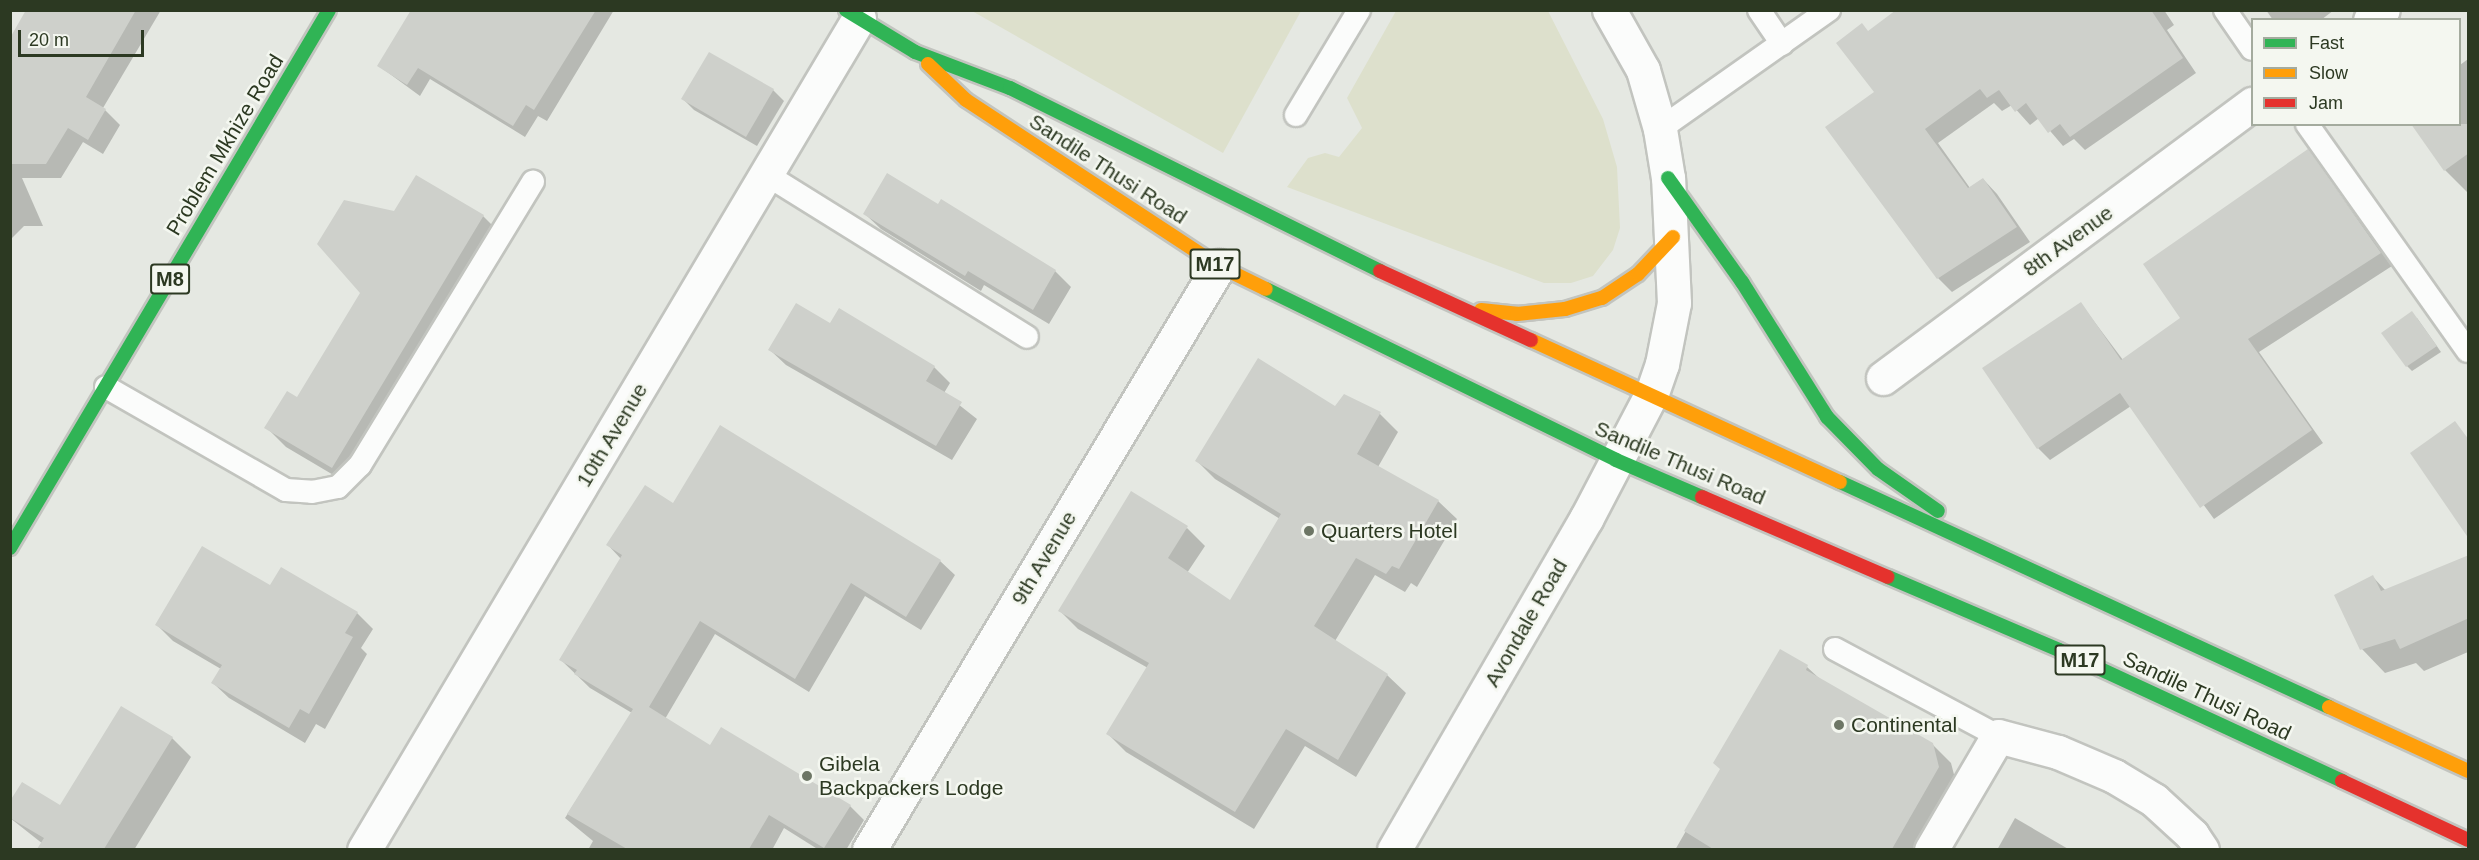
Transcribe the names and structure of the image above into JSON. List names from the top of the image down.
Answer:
{
  "streets": {
    "main road": [
      "Problem Mkhize Road",
      "Sandile Thusi Road",
      "M17",
      "M8"
    ],
    "street": [
      "8th Avenue",
      "10th Avenue",
      "9th Avenue",
      "Avondale Road"
    ]
  },
  "crossings": [
    ["Sandile Thusi Road", "10th Avenue"],
    ["Sandile Thusi Road", "9th Avenue"],
    ["Sandile Thusi Road", "Avondale Road"]
  ],
  "places": ["Quarters Hotel", "Continental", "Gibela Backpackers Lodge"],
  "legend": ["Fast", "Slow", "Jam"],
  "scale_bar": "20 m"
}
